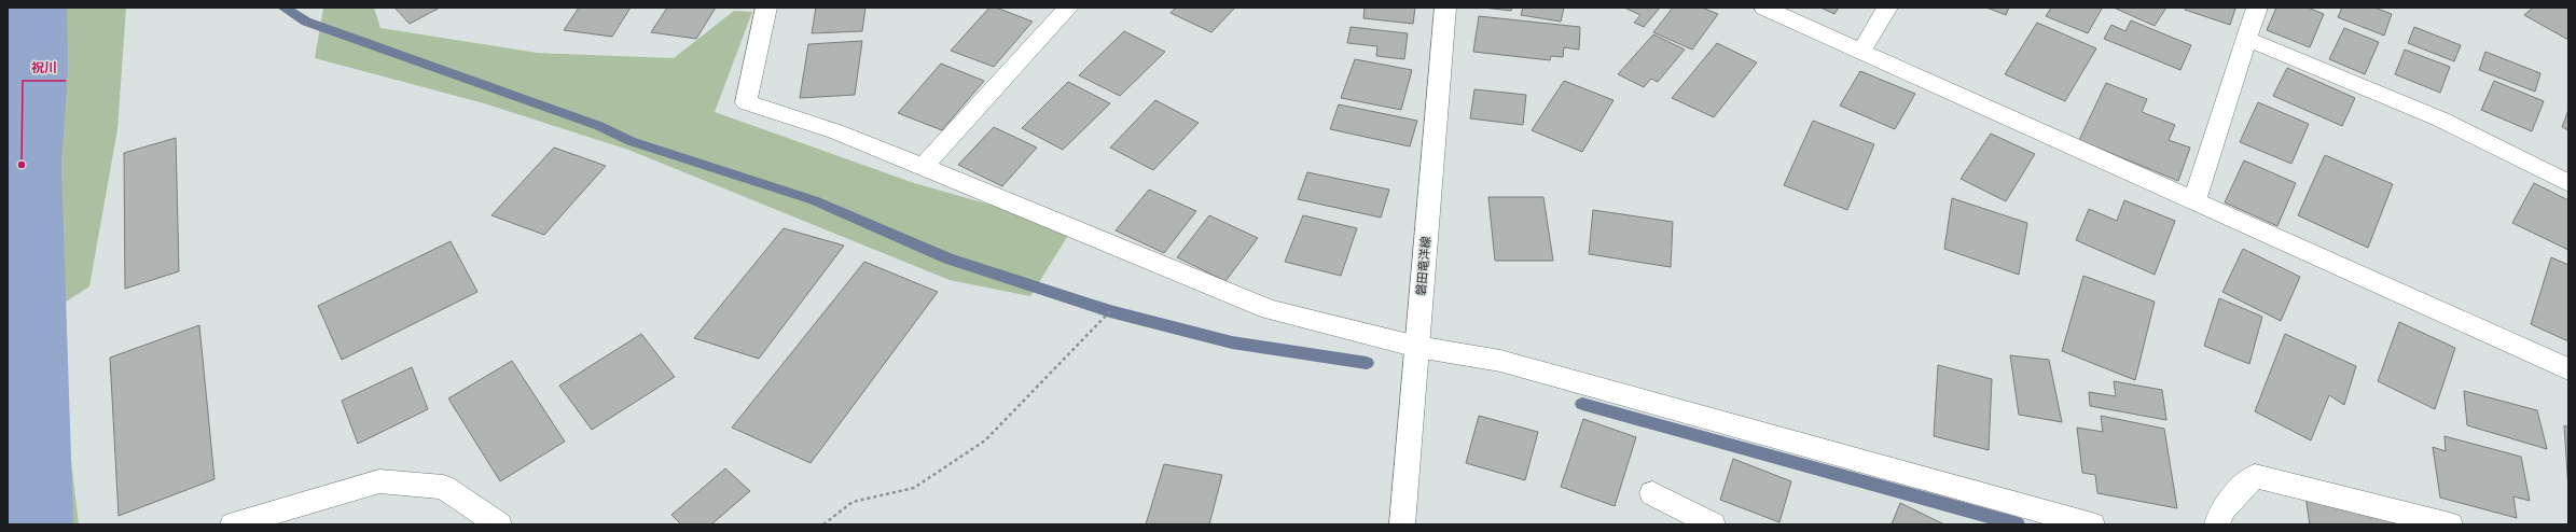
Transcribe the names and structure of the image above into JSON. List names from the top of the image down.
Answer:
{
  "streets": {
    "street": ["磐田竜洋線"]
  },
  "places": ["祝川"]
}
